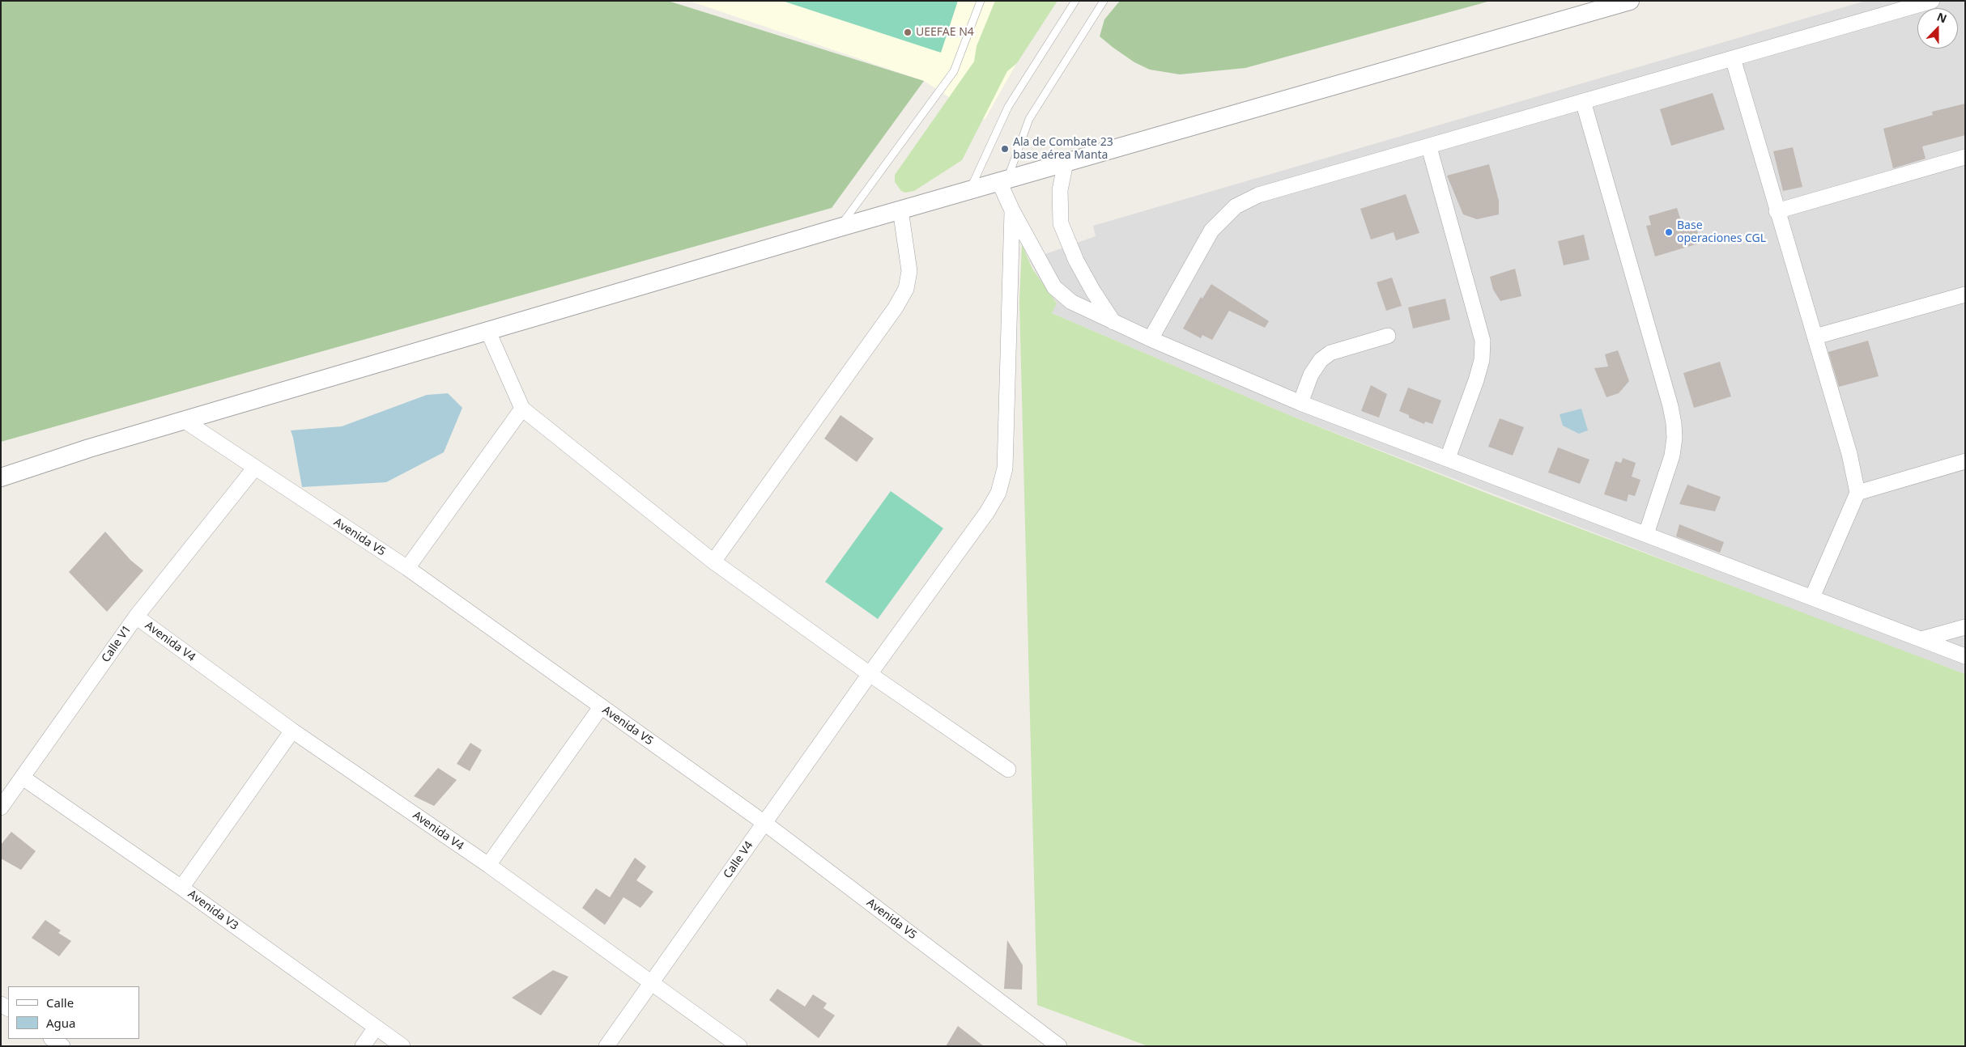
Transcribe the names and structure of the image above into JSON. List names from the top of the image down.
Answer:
{
  "streets": {
    "street": [
      "Avenida V5",
      "Avenida V4",
      "Calle V1",
      "Calle V4",
      "Avenida V3"
    ]
  },
  "crossings": [
    ["Avenida V5", "Calle V1"],
    ["Avenida V5", "Calle V4"],
    ["Avenida V4", "Calle V1"],
    ["Avenida V4", "Calle V4"],
    ["Calle V1", "Avenida V3"]
  ],
  "places": ["UEEFAE N4", "Ala de Combate 23 base aérea Manta", "Base operaciones CGL"],
  "legend": ["Calle", "Agua"],
  "north": "top"
}
